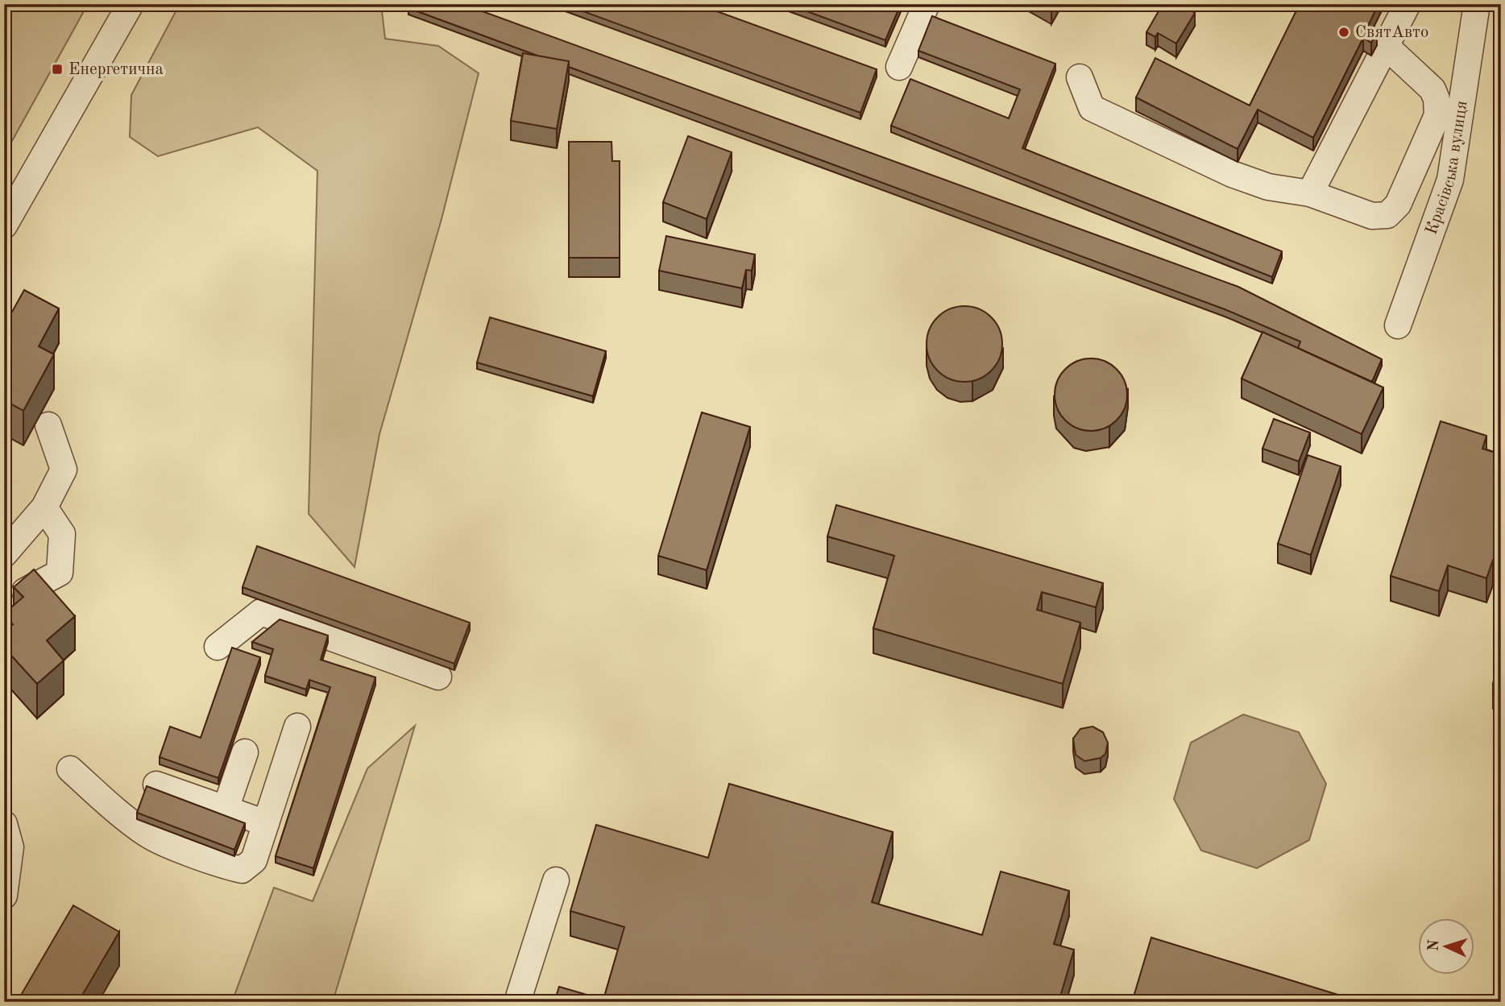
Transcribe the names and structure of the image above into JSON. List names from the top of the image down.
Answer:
{
  "streets": {
    "street": ["Красівська вулиця"]
  },
  "places": {
    "other": ["СвятАвто"],
    "transit": ["Енергетична"]
  },
  "north": "left"
}
